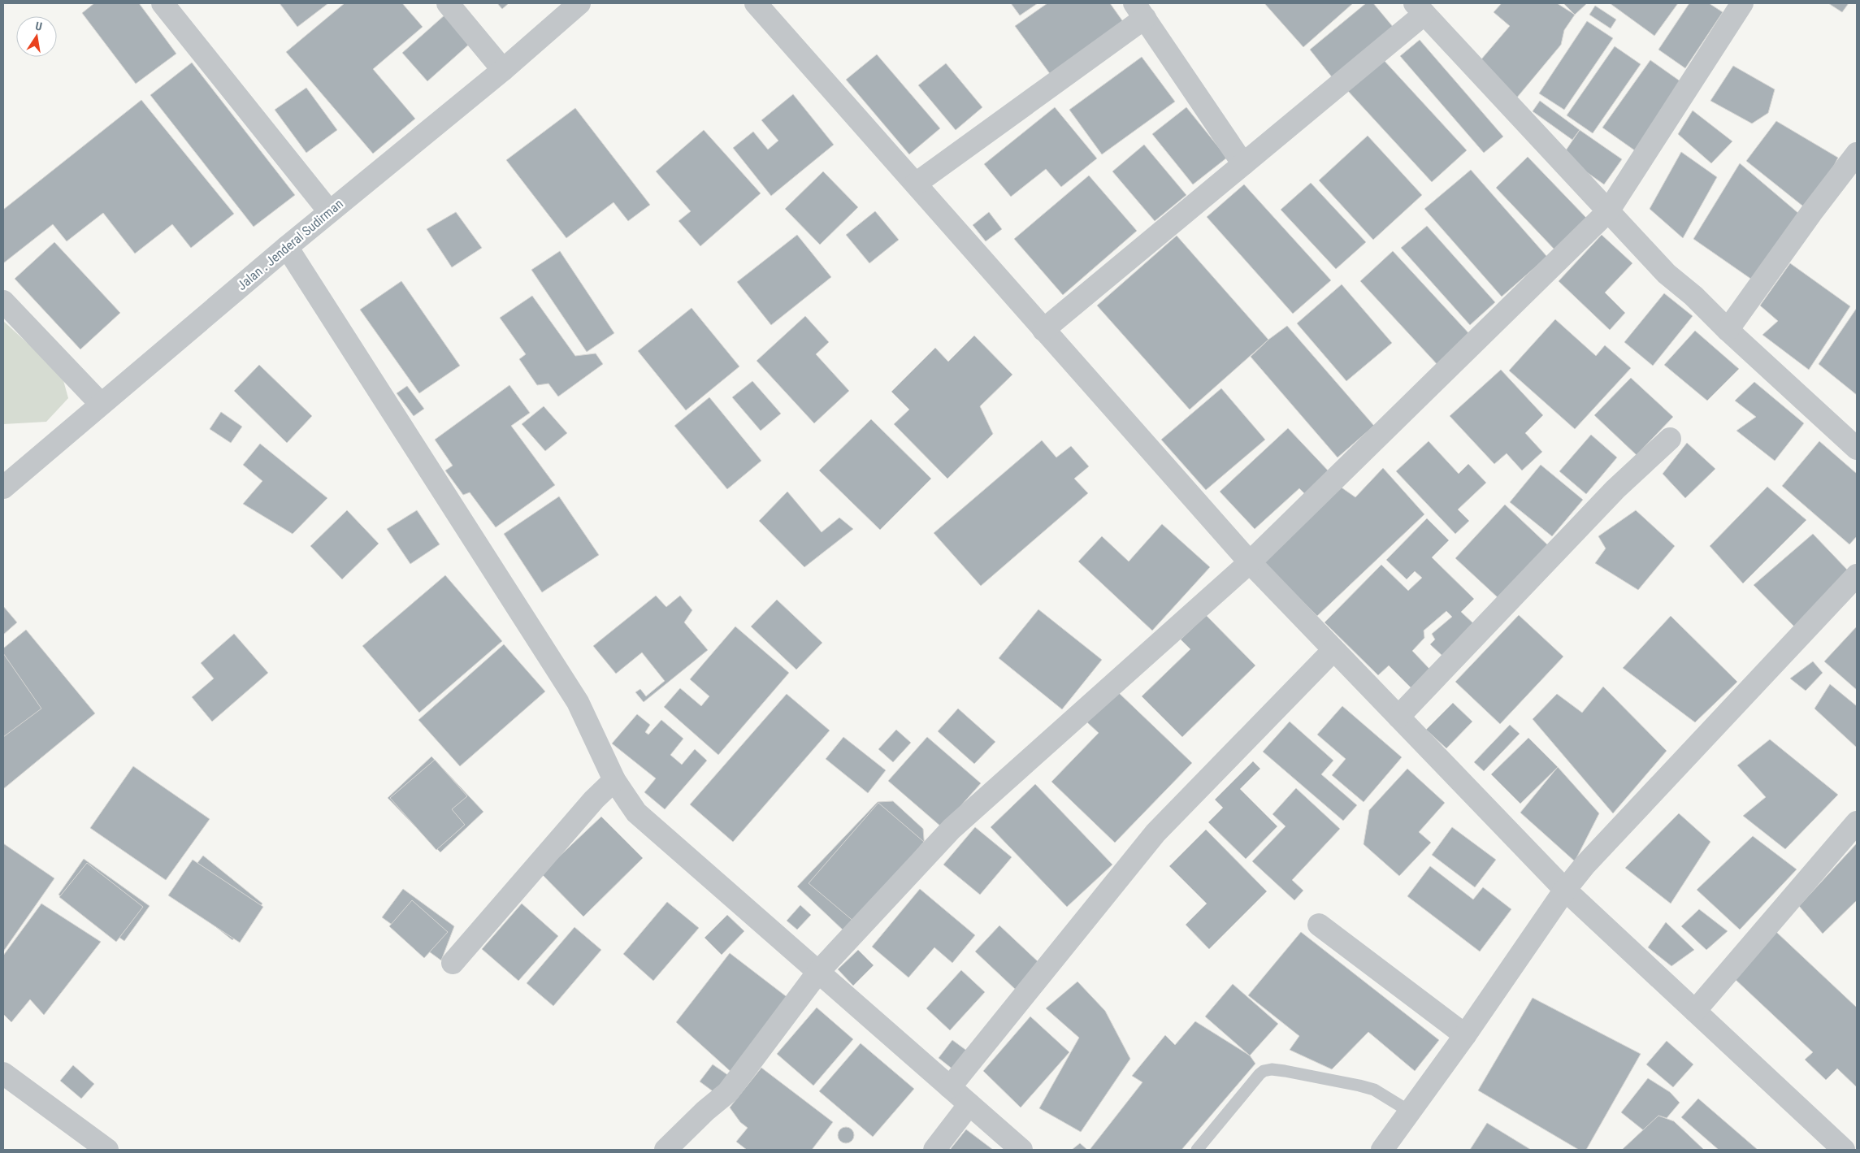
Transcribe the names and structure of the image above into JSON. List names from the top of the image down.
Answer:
{
  "streets": {
    "street": ["Jalan . Jenderal Sudirman"]
  },
  "north": "top"
}
